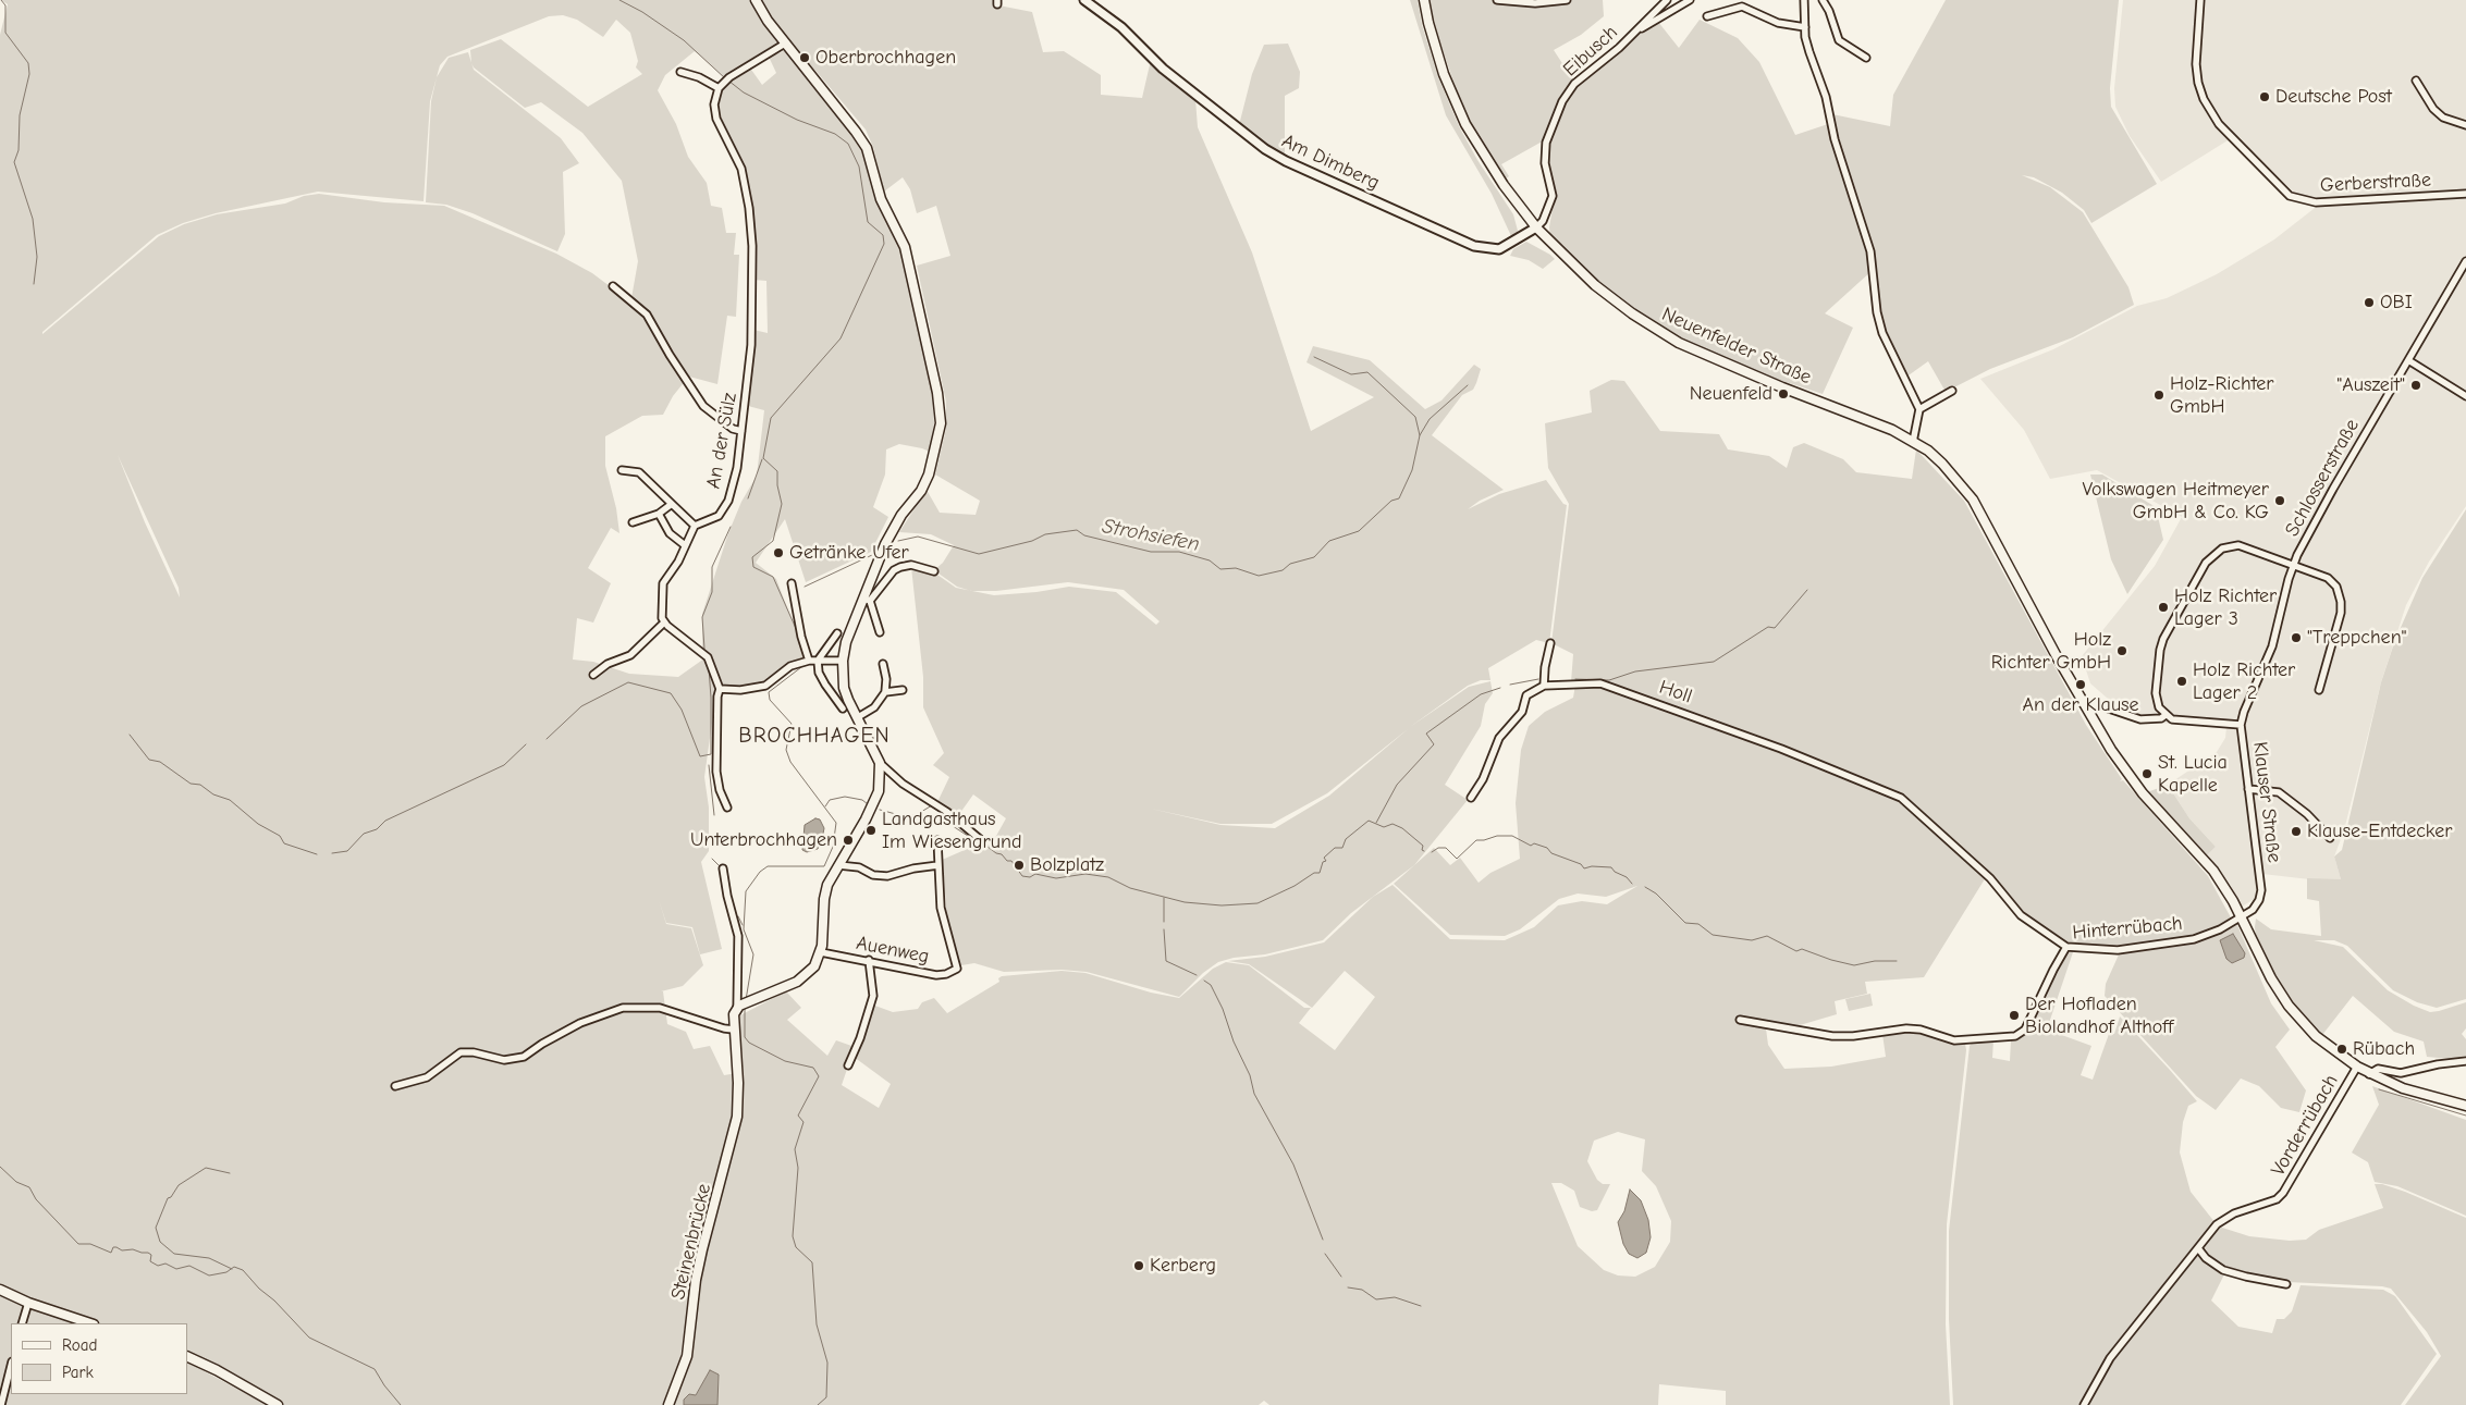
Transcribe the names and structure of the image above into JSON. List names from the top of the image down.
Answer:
{
  "streets": {
    "main road": ["Neuenfelder Straße", "Steinenbrücke"],
    "street": [
      "Eibusch",
      "Am Dimberg",
      "Gerberstraße",
      "An der Sülz",
      "Schlosserstraße",
      "Holl",
      "Klauser Straße",
      "Hinterrübach",
      "Auenweg",
      "Vorderrübach"
    ]
  },
  "crossings": [
    ["Eibusch", "Am Dimberg"],
    ["Eibusch", "Neuenfelder Straße"],
    ["Am Dimberg", "Neuenfelder Straße"],
    ["Schlosserstraße", "Klauser Straße"],
    ["Holl", "Hinterrübach"],
    ["Klauser Straße", "Hinterrübach"]
  ],
  "districts": ["BROCHHAGEN"],
  "water": ["Strohsiefen"],
  "places": [
    "Oberbrochhagen",
    "Deutsche Post",
    "OBI",
    "\"Auszeit\"",
    "Neuenfeld",
    "Holz-Richter GmbH",
    "Volkswagen Heitmeyer GmbH & Co. KG",
    "Getränke Ufer",
    "Holz Richter Lager 3",
    "\"Treppchen\"",
    "Holz Richter GmbH",
    "Holz Richter Lager 2",
    "An der Klause",
    "St. Lucia Kapelle",
    "Landgasthaus Im Wiesengrund",
    "Klause-Entdecker",
    "Unterbrochhagen",
    "Bolzplatz",
    "Der Hofladen Biolandhof Althoff",
    "Rübach",
    "Kerberg"
  ],
  "legend": ["Road", "Park"]
}
